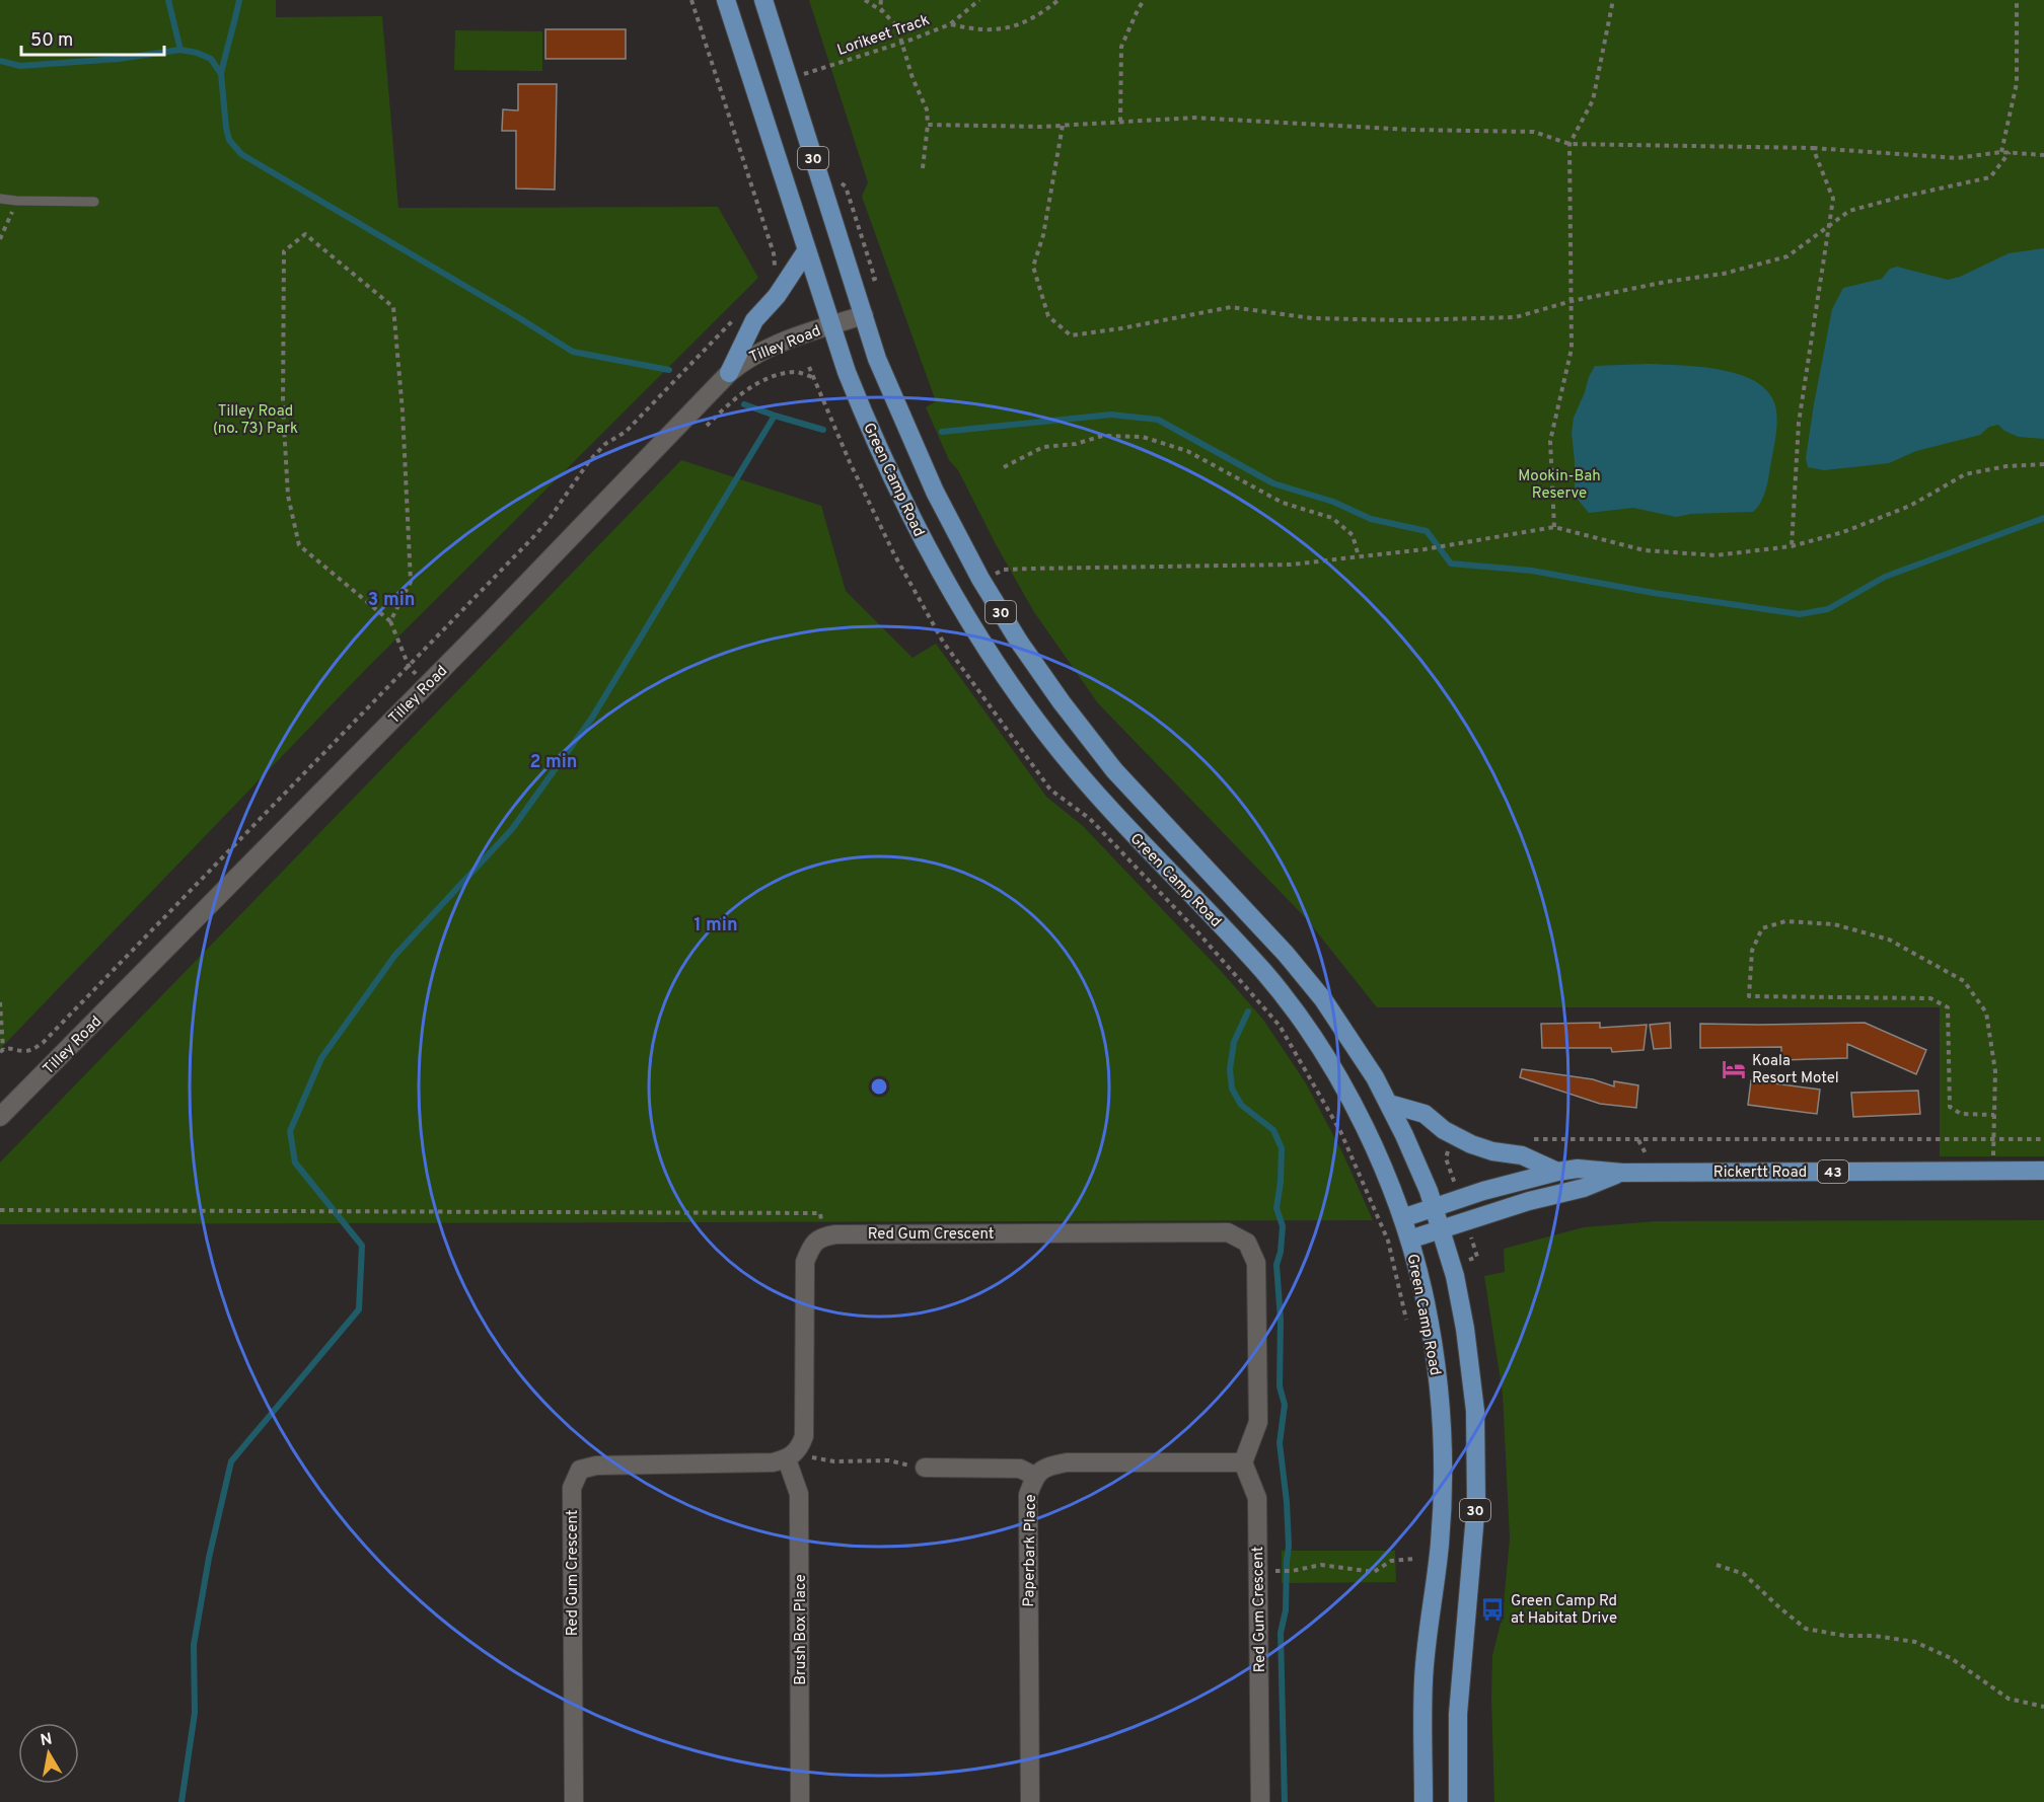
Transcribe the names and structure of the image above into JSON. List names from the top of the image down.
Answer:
{
  "streets": {
    "main road": [
      "30",
      "Green Camp Road",
      "Rickertt Road",
      "43"
    ],
    "street": [
      "Tilley Road",
      "Red Gum Crescent",
      "Paperbark Place",
      "Brush Box Place"
    ],
    "path": ["Lorikeet Track"]
  },
  "crossings": [
    ["Lorikeet Track", "Green Camp Road"],
    ["Tilley Road", "Green Camp Road"],
    ["Green Camp Road", "Rickertt Road"],
    ["Green Camp Road", "43"],
    ["Rickertt Road", "43"],
    ["Red Gum Crescent", "Paperbark Place"],
    ["Red Gum Crescent", "Brush Box Place"]
  ],
  "parks": ["Tilley Road (no. 73) Park", "Mookin-Bah Reserve"],
  "places": {
    "hotel": ["Koala Resort Motel"],
    "bus stop": ["Green Camp Rd at Habitat Drive"]
  },
  "scale_bar": "50 m",
  "north": "top",
  "rings": ["3 min", "2 min", "1 min"]
}
